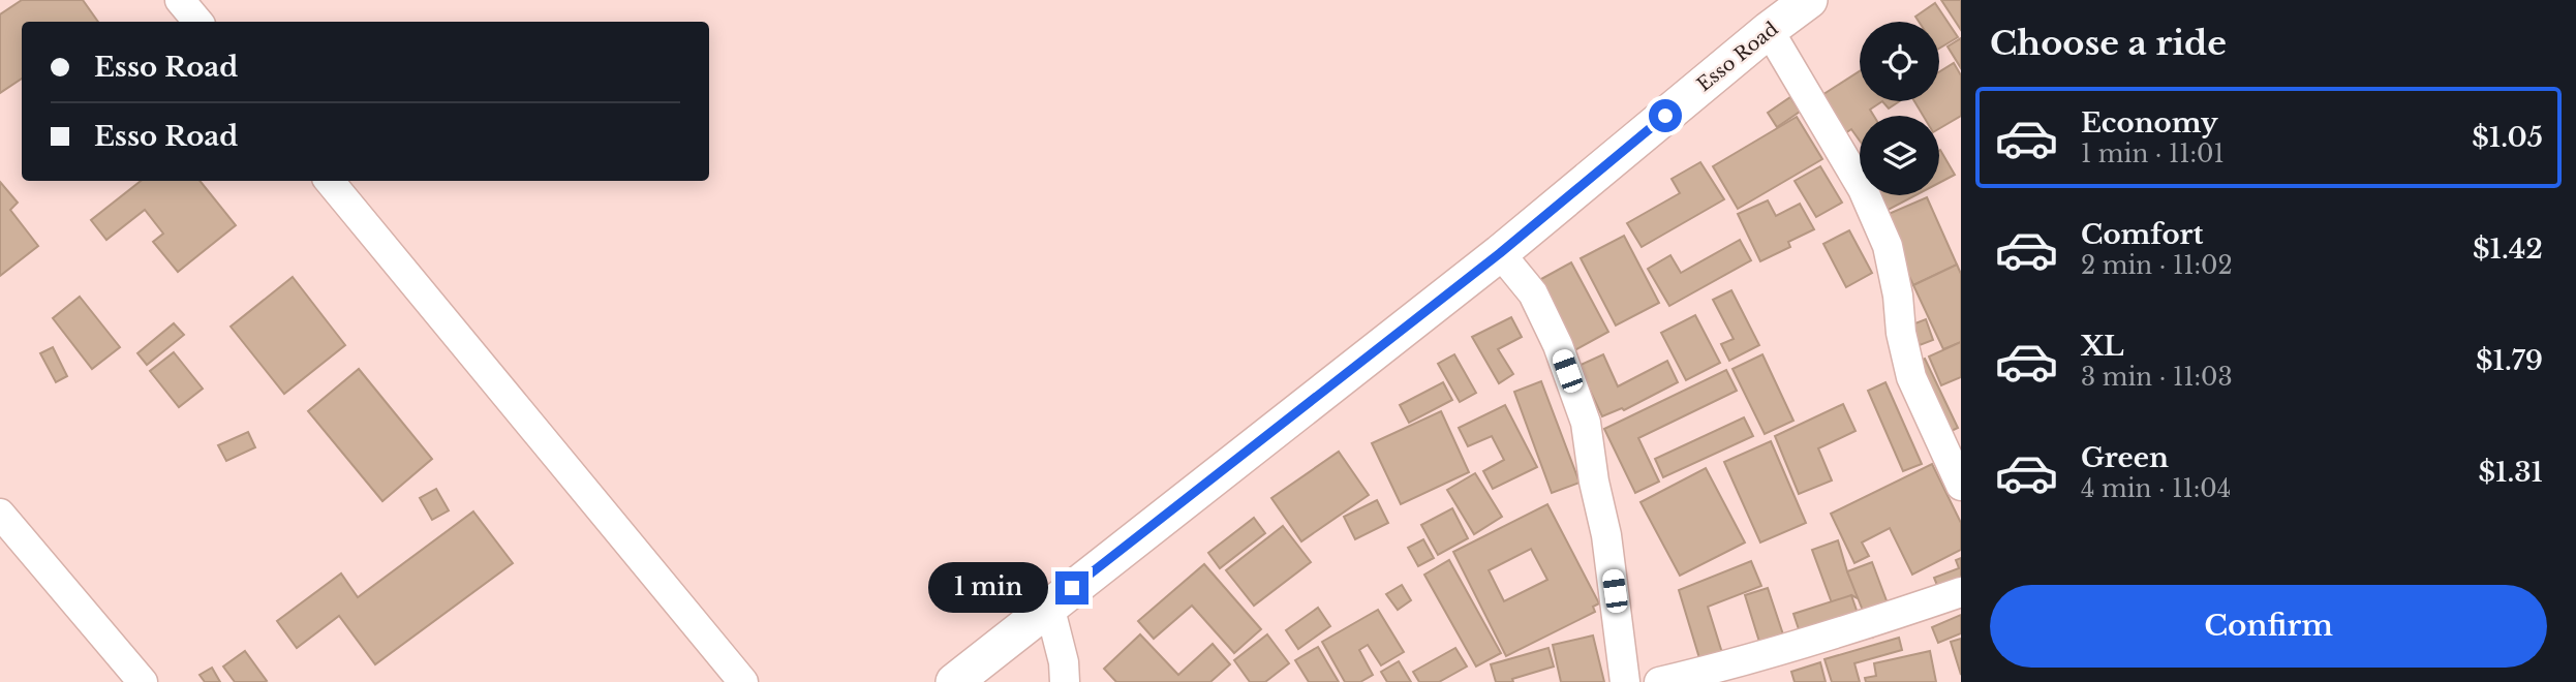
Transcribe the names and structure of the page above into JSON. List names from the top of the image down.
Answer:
{
  "streets": {
    "street": ["Esso Road"]
  },
  "page": {
    "heading": "Choose a ride",
    "banner": ["Esso Road", "Esso Road"],
    "list": [
      {
        "name": "Economy",
        "note": "1 min · 11:01",
        "value": "$1.05"
      },
      {
        "name": "Comfort",
        "note": "2 min · 11:02",
        "value": "$1.42"
      },
      {
        "name": "XL",
        "note": "3 min · 11:03",
        "value": "$1.79"
      },
      {
        "name": "Green",
        "note": "4 min · 11:04",
        "value": "$1.31"
      }
    ],
    "bubble": "1 min",
    "buttons": "Confirm"
  }
}
